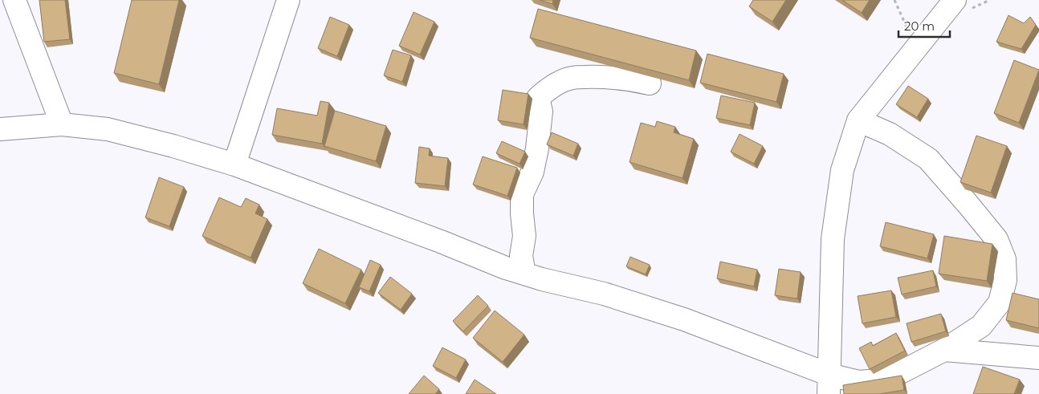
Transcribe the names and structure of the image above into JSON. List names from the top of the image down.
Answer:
{
  "scale_bar": "20 m"
}
